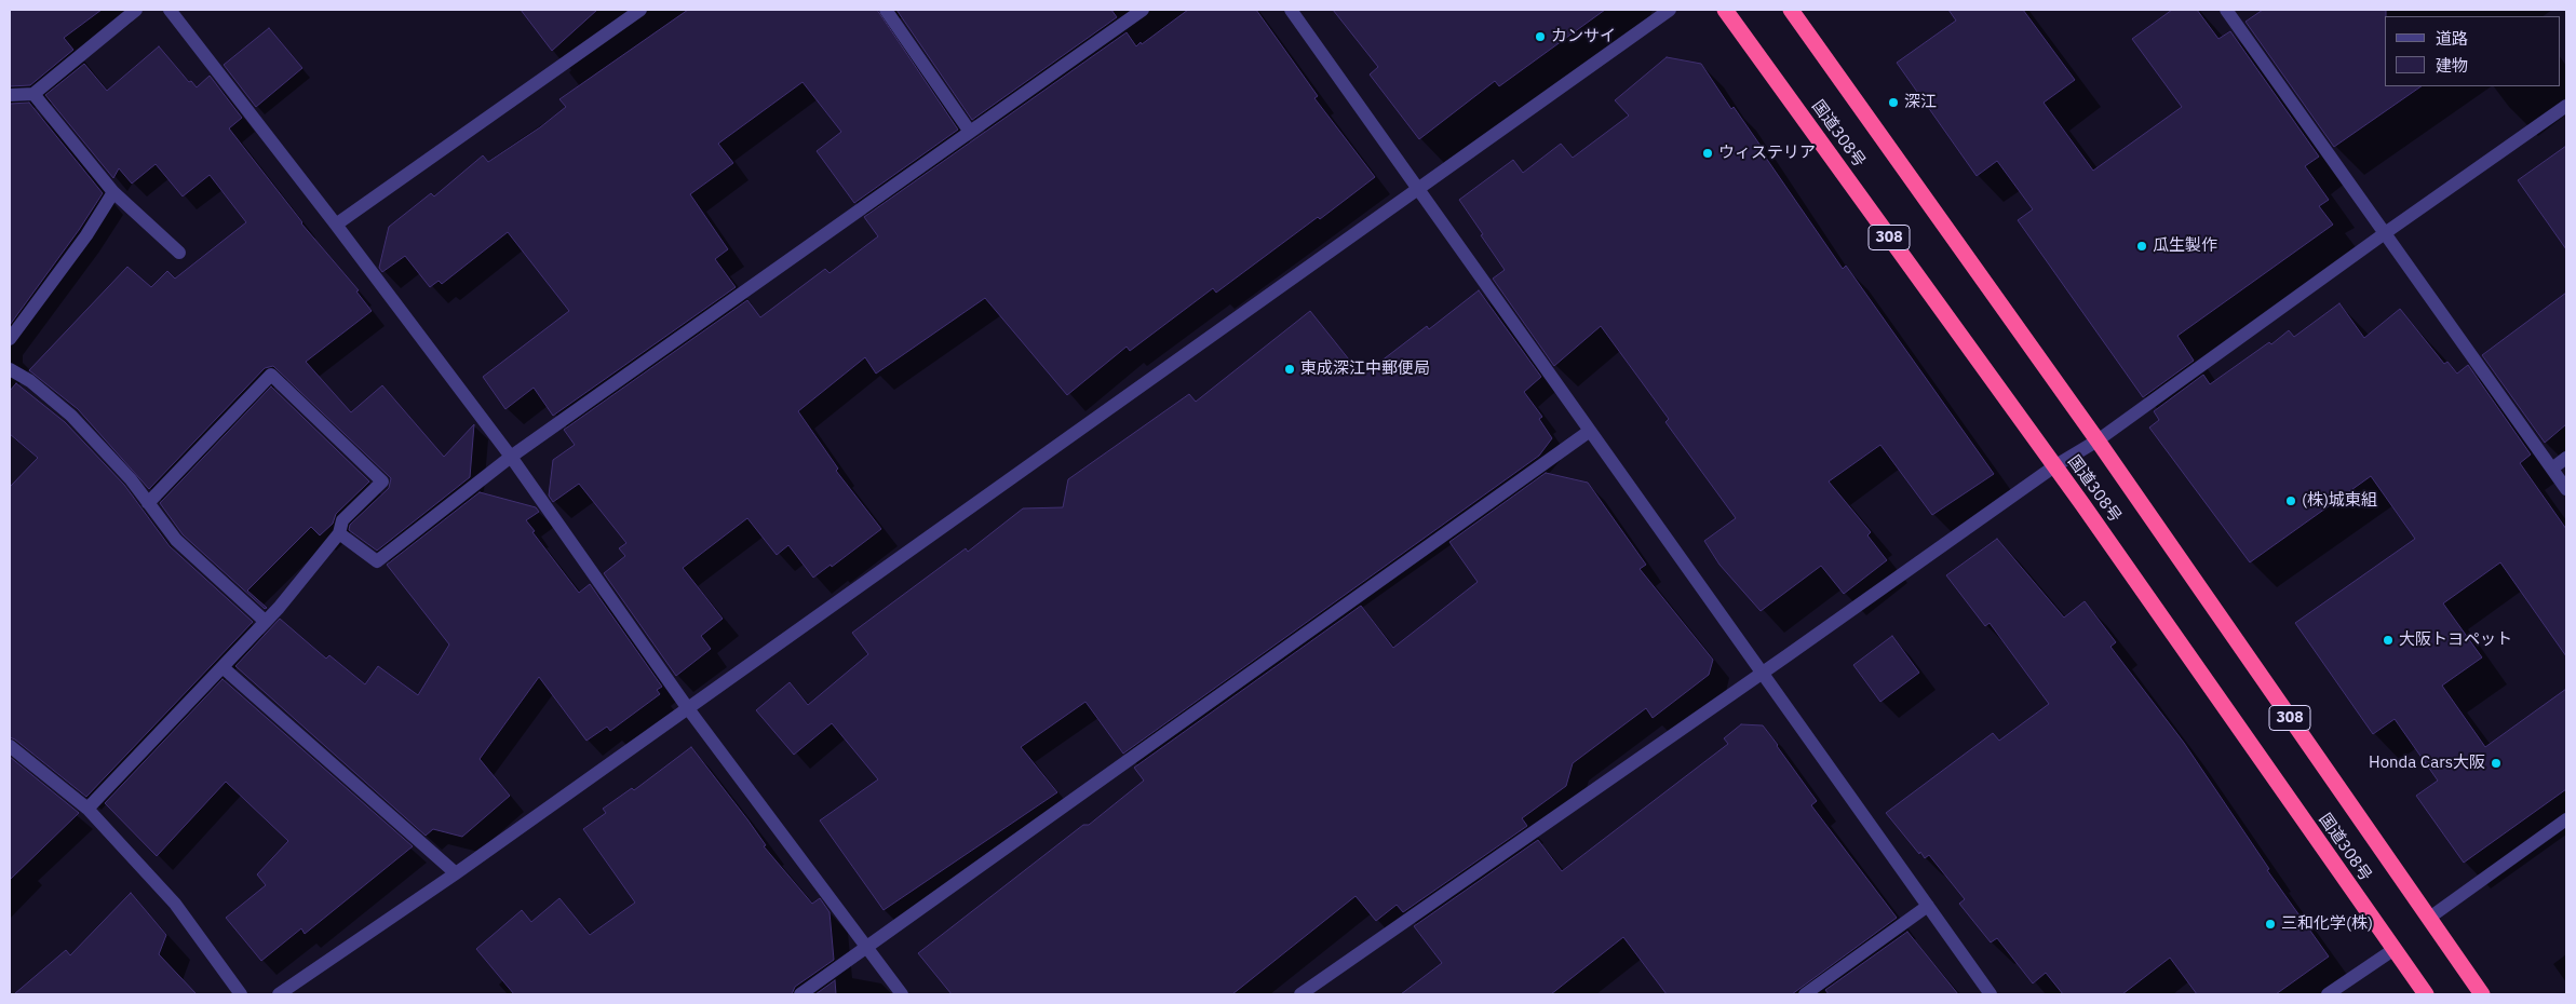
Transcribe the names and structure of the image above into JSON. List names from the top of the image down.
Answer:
{
  "streets": {
    "highway": ["国道308号", "308"]
  },
  "places": [
    "カンサイ",
    "深江",
    "ウィステリア",
    "瓜生製作",
    "東成深江中郵便局",
    "(株)城東組",
    "大阪トヨペット",
    "Honda Cars大阪",
    "三和化学(株)"
  ],
  "legend": ["道路", "建物"]
}
